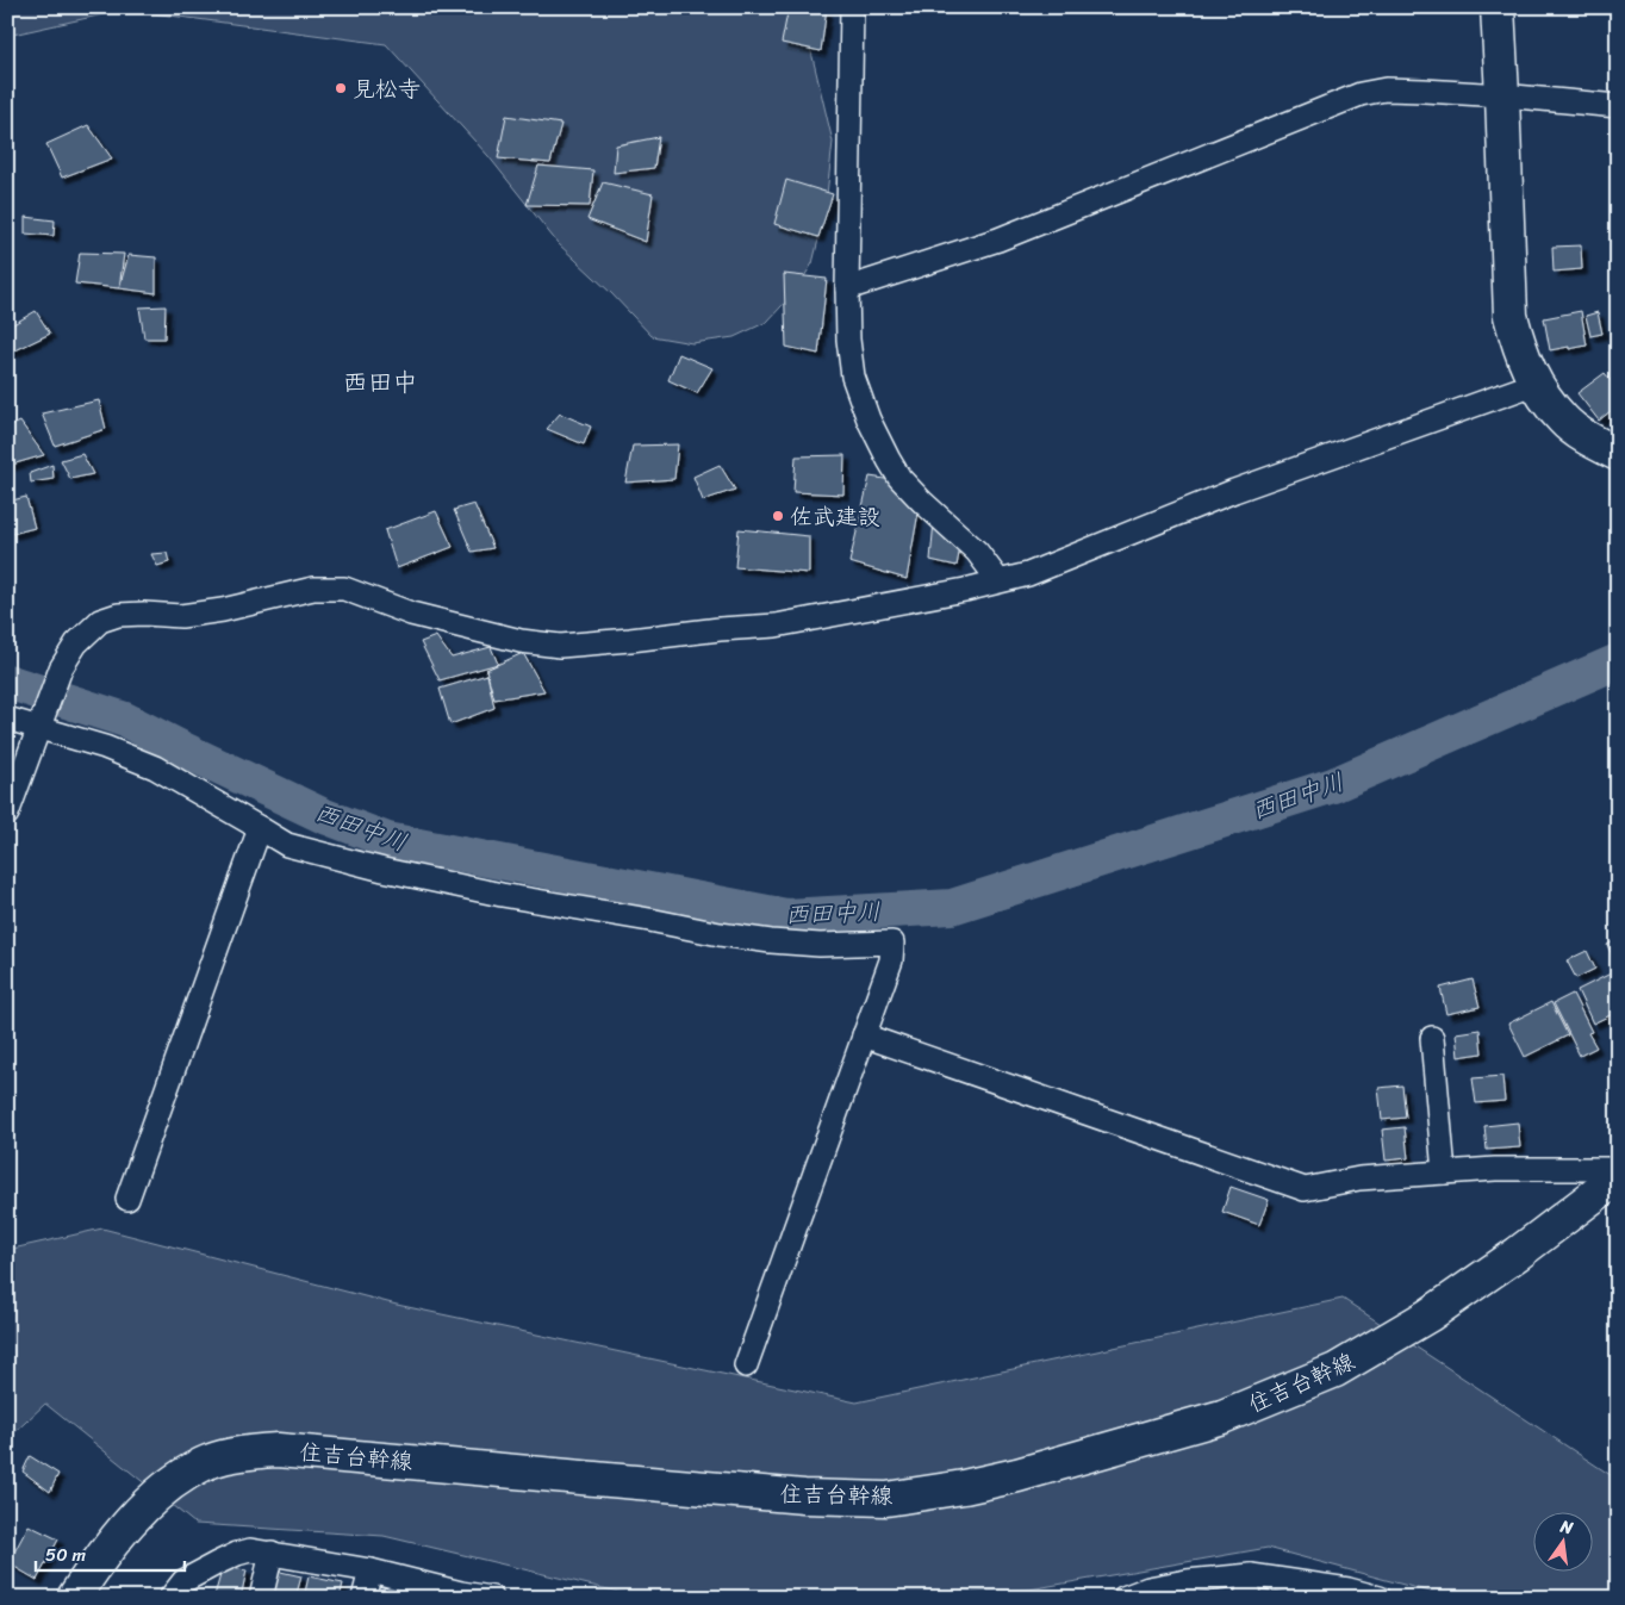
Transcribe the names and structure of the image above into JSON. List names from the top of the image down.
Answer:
{
  "streets": {
    "street": ["住吉台幹線"]
  },
  "districts": ["西田中"],
  "water": ["西田中川"],
  "places": ["見松寺", "佐武建設"],
  "scale_bar": "50 m",
  "north": "top"
}
